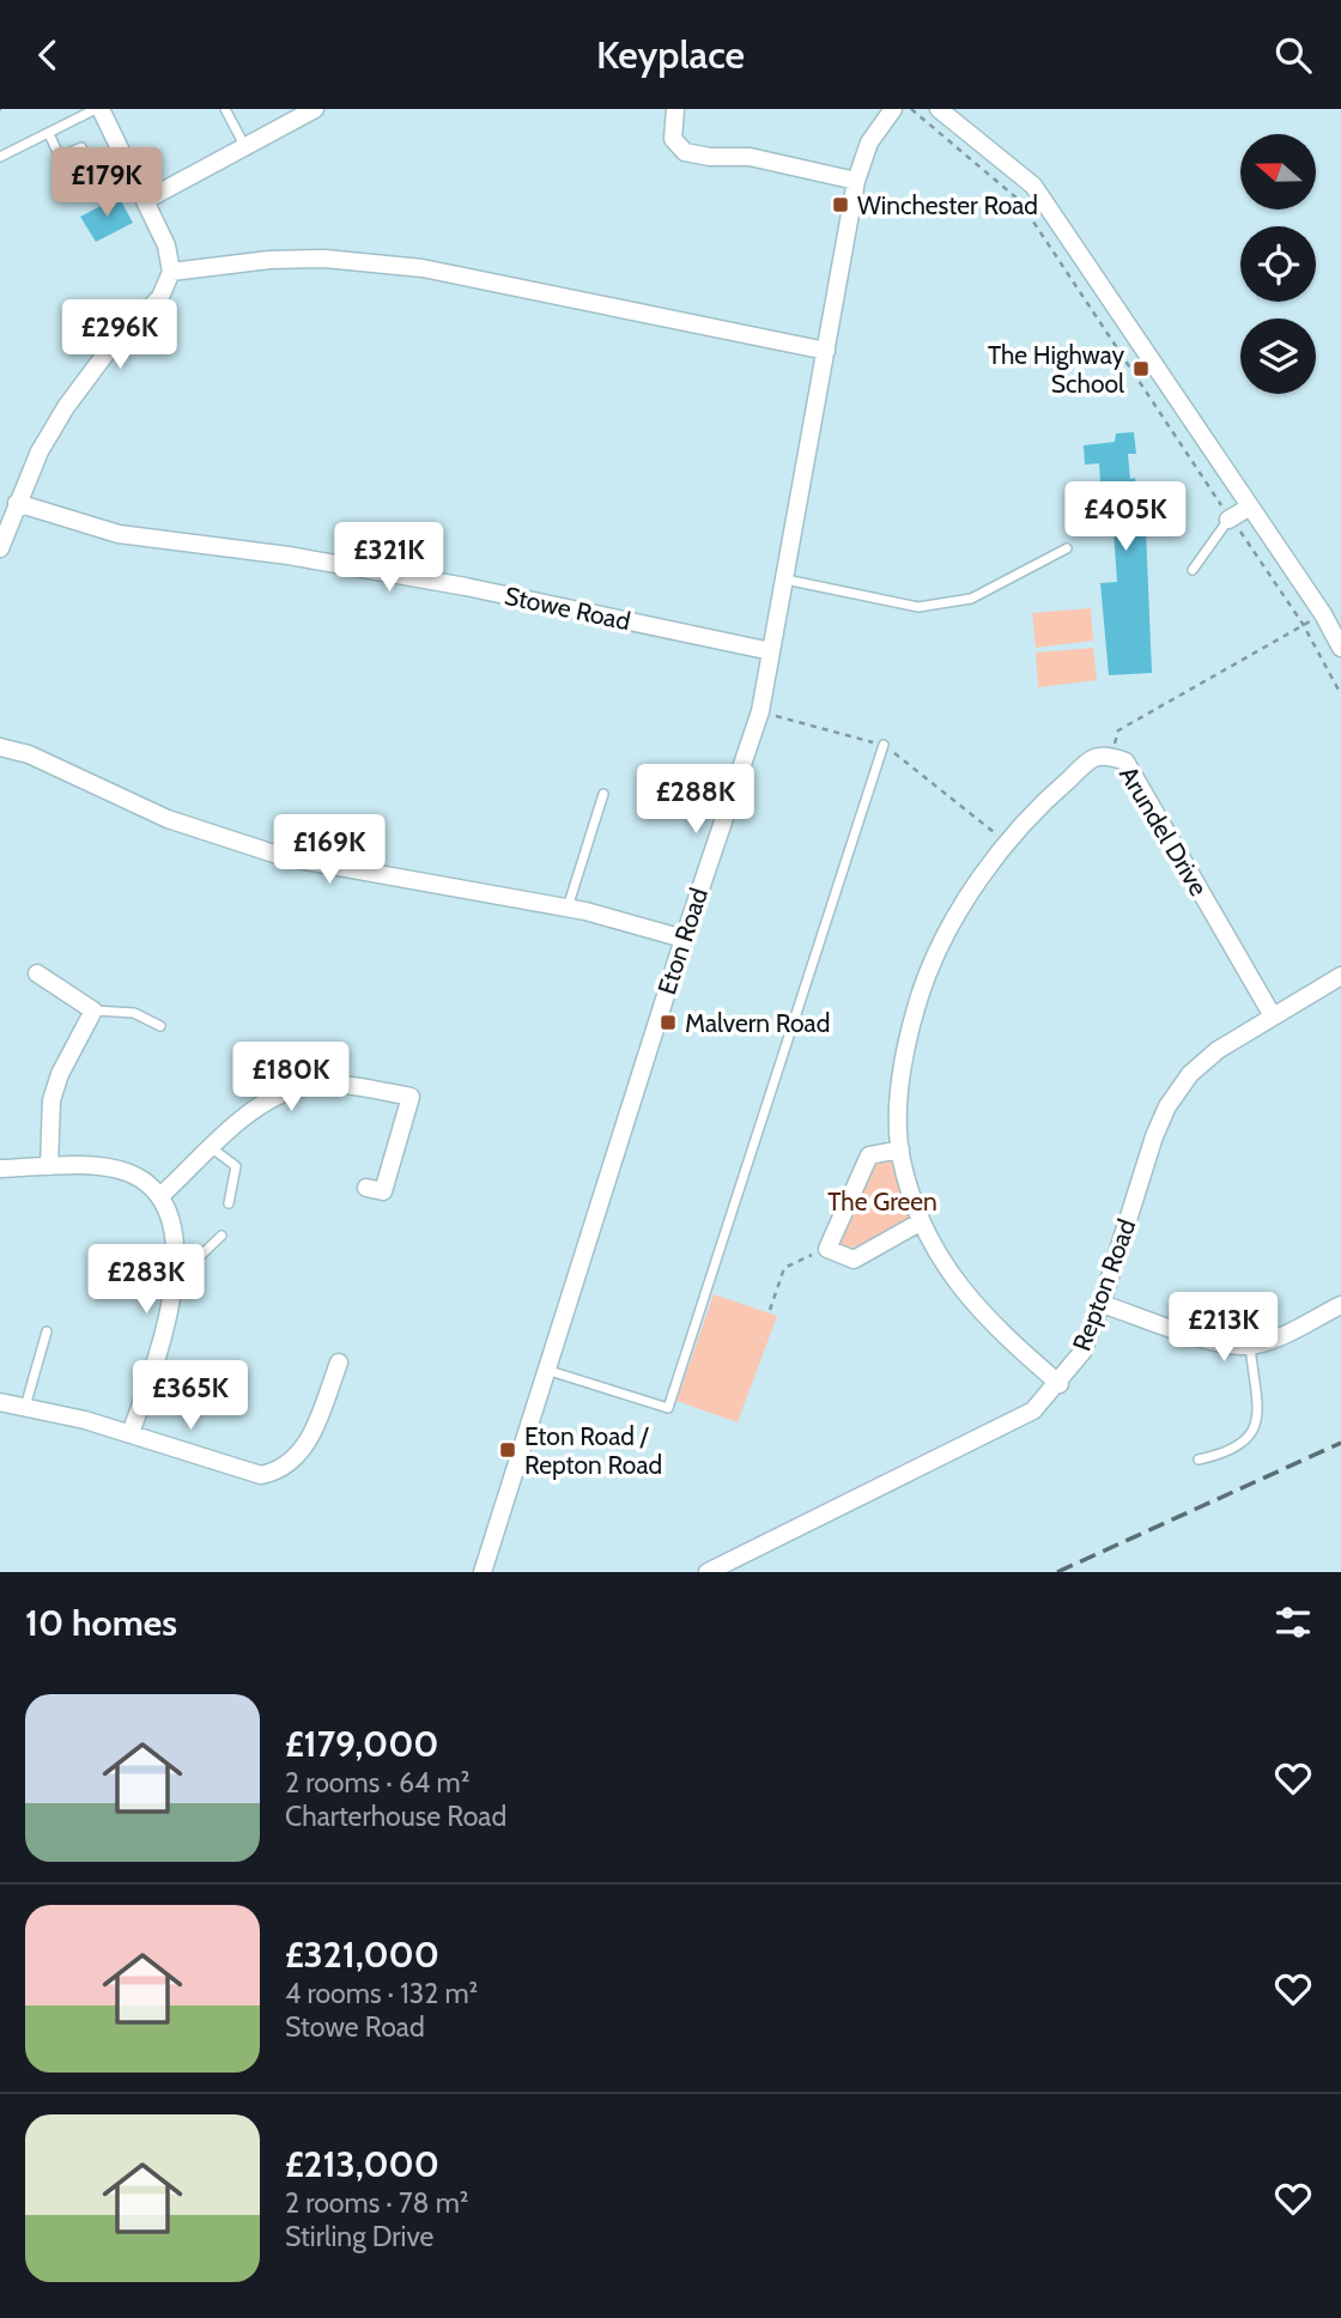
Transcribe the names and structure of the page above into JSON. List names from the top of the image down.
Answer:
{
  "streets": {
    "street": [
      "Stowe Road",
      "Arundel Drive",
      "Eton Road",
      "Repton Road"
    ]
  },
  "crossings": [
    ["Stowe Road", "Eton Road"],
    ["Arundel Drive", "Repton Road"]
  ],
  "parks": ["The Green"],
  "places": {
    "transit": [
      "Winchester Road",
      "The Highway School",
      "Malvern Road",
      "Eton Road / Repton Road"
    ]
  },
  "north": "left",
  "page": {
    "header": "Keyplace",
    "price": [
      "£179K",
      "£296K",
      "£405K",
      "£321K",
      "£288K",
      "£169K",
      "£180K",
      "£283K",
      "£213K",
      "£365K"
    ],
    "heading": "10 homes",
    "list": [
      {
        "name": "£179,000",
        "note": "2 rooms · 64 m² · Charterhouse Road"
      },
      {
        "name": "£321,000",
        "note": "4 rooms · 132 m² · Stowe Road"
      },
      {
        "name": "£213,000",
        "note": "2 rooms · 78 m² · Stirling Drive"
      }
    ]
  }
}
